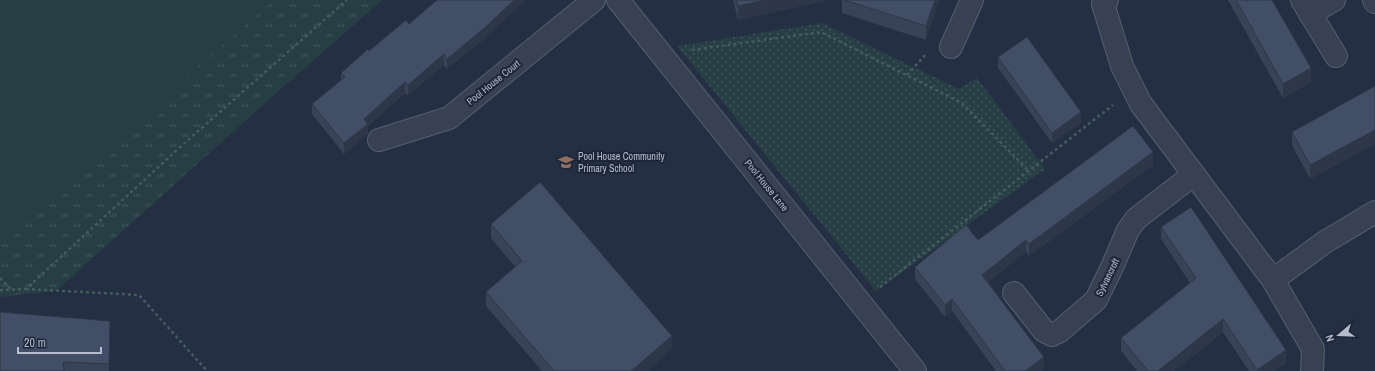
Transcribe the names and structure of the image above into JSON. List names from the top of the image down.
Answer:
{
  "streets": {
    "street": ["Pool House Court", "Pool House Lane", "Sylvancroft"]
  },
  "places": {
    "school or university": ["Pool House Community Primary School"]
  },
  "scale_bar": "20 m",
  "north": "left"
}
